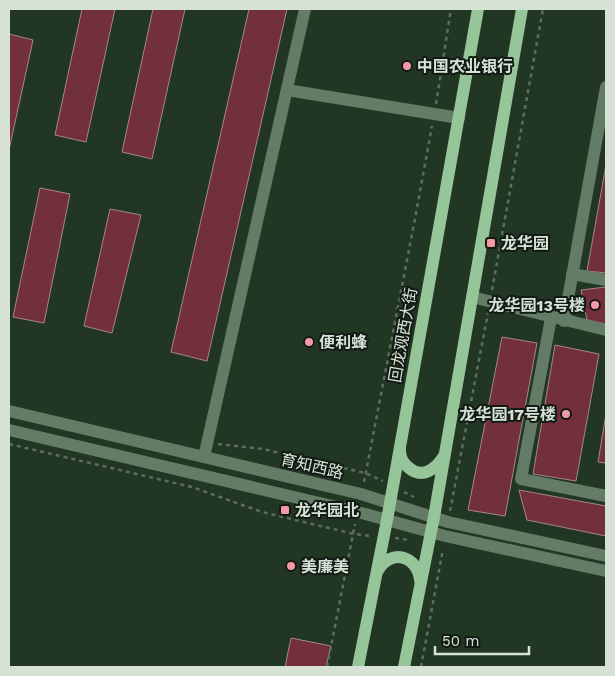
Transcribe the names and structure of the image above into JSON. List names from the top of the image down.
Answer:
{
  "streets": {
    "main road": ["回龙观西大街"],
    "street": ["育知西路"]
  },
  "crossings": [
    ["回龙观西大街", "育知西路"]
  ],
  "places": {
    "other": [
      "中国农业银行",
      "龙华园13号楼",
      "便利蜂",
      "龙华园17号楼",
      "美廉美"
    ],
    "transit": ["龙华园", "龙华园北"]
  },
  "scale_bar": "50 m"
}
